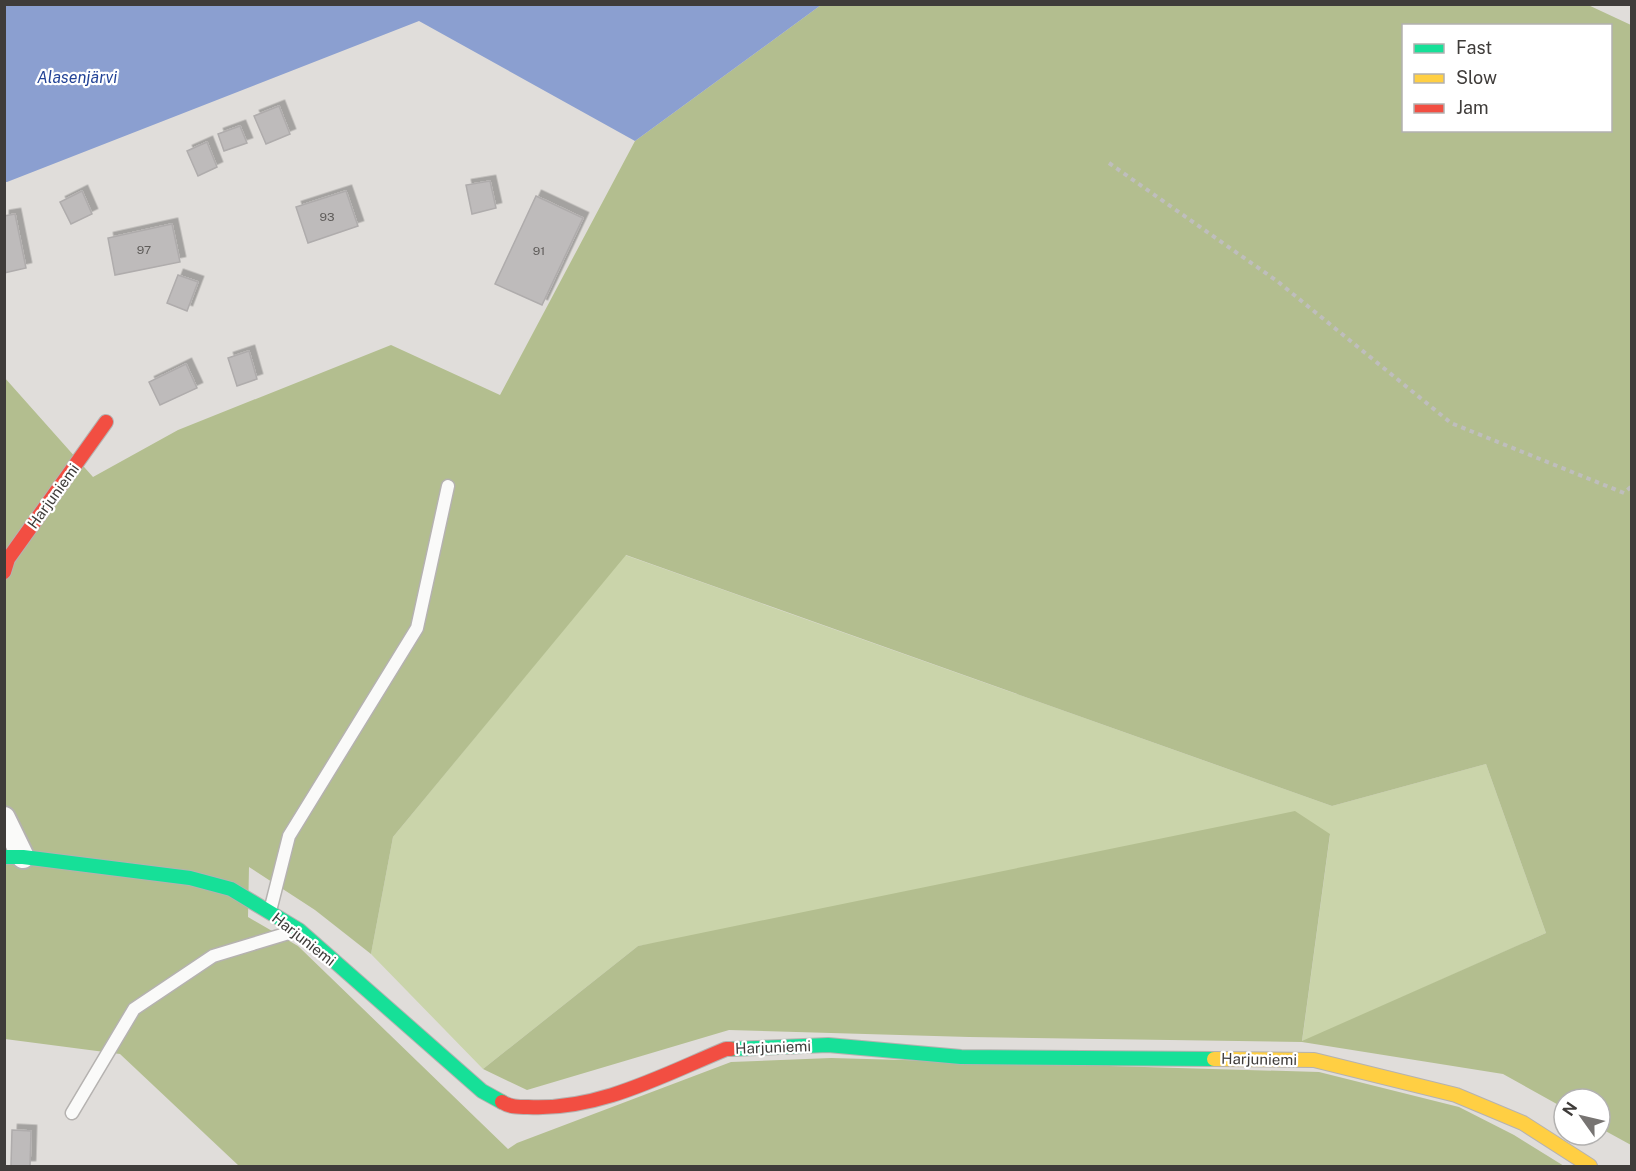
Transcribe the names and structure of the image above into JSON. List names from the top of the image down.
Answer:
{
  "streets": {
    "street": ["Harjuniemi"]
  },
  "water": ["Alasenjärvi"],
  "house_numbers": ["93", "97", "91"],
  "legend": ["Fast", "Slow", "Jam"],
  "north": "top left"
}
